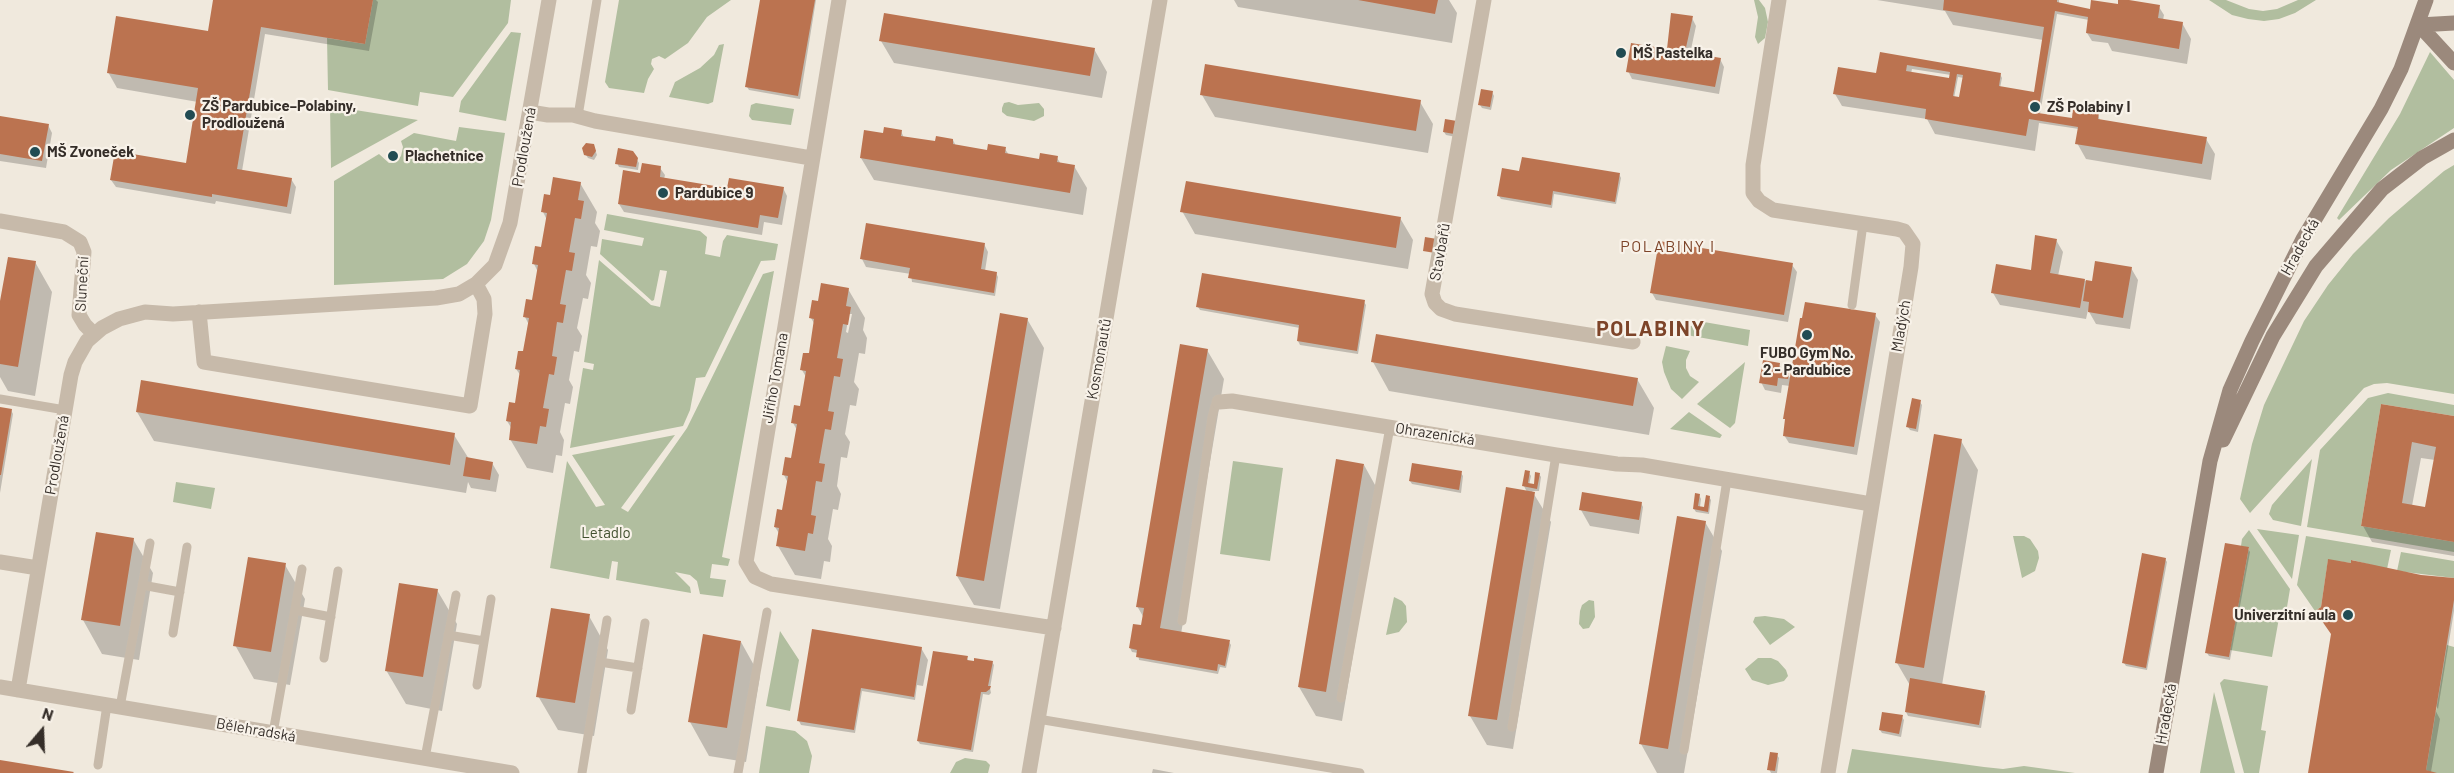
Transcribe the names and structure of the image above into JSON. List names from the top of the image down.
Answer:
{
  "streets": {
    "main road": ["Hradecká"],
    "street": [
      "Prodloužená",
      "Stavbařů",
      "Sluneční",
      "Mladých",
      "Kosmonautů",
      "Jiřího Tomana",
      "Ohrazenická",
      "Bělehradská"
    ]
  },
  "crossings": [
    ["Prodloužená", "Sluneční"],
    ["Prodloužená", "Bělehradská"],
    ["Mladých", "Ohrazenická"],
    ["Kosmonautů", "Jiřího Tomana"]
  ],
  "districts": ["POLABINY I", "POLABINY"],
  "parks": ["Letadlo"],
  "places": [
    "MŠ Pastelka",
    "ZŠ Polabiny I",
    "ZŠ Pardubice–Polabiny, Prodloužená",
    "MŠ Zvoneček",
    "Plachetnice",
    "Pardubice 9",
    "FUBO Gym No. 2 - Pardubice",
    "Univerzitní aula"
  ],
  "north": "top"
}
